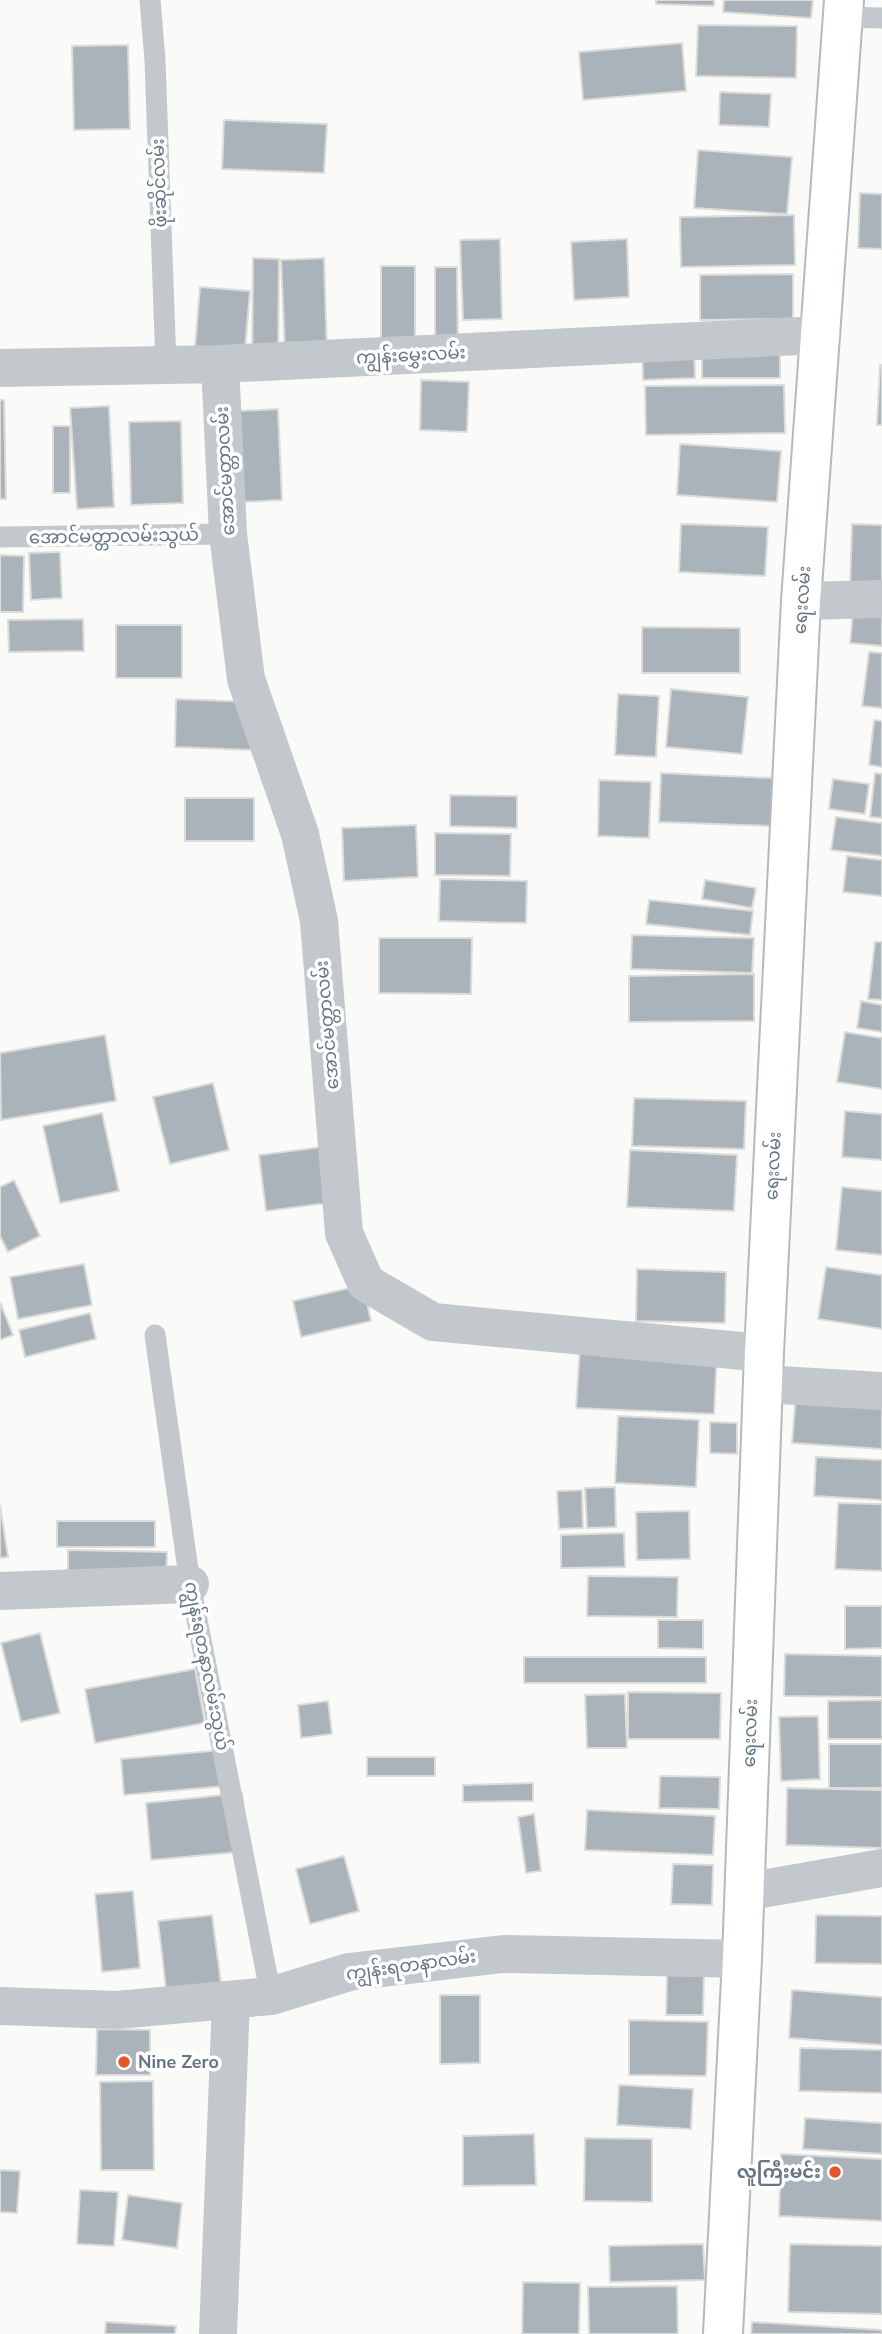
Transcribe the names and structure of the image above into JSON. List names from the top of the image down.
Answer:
{
  "streets": {
    "street": [
      "ကျွန်းမွှေးလမ်း",
      "အောင်မတ္တာလမ်း",
      "ရေးလမ်း",
      "ကျွန်းရတနာလမ်း"
    ],
    "lane": ["ဖိုးဆိုင်လမ်း", "အောင်မတ္တာလမ်းသွယ်", "ကျွန်းရတနာလမ်းသွယ်"]
  },
  "crossings": [
    ["ဖိုးဆိုင်လမ်း", "ကျွန်းမွှေးလမ်း"],
    ["ကျွန်းမွှေးလမ်း", "အောင်မတ္တာလမ်း"],
    ["ကျွန်းမွှေးလမ်း", "ရေးလမ်း"],
    ["အောင်မတ္တာလမ်း", "အောင်မတ္တာလမ်းသွယ်"],
    ["အောင်မတ္တာလမ်း", "ရေးလမ်း"],
    ["ရေးလမ်း", "ကျွန်းရတနာလမ်း"],
    ["ကျွန်းရတနာလမ်းသွယ်", "ကျွန်းရတနာလမ်း"]
  ],
  "places": ["Nine Zero", "လူကြီးမင်း"]
}
